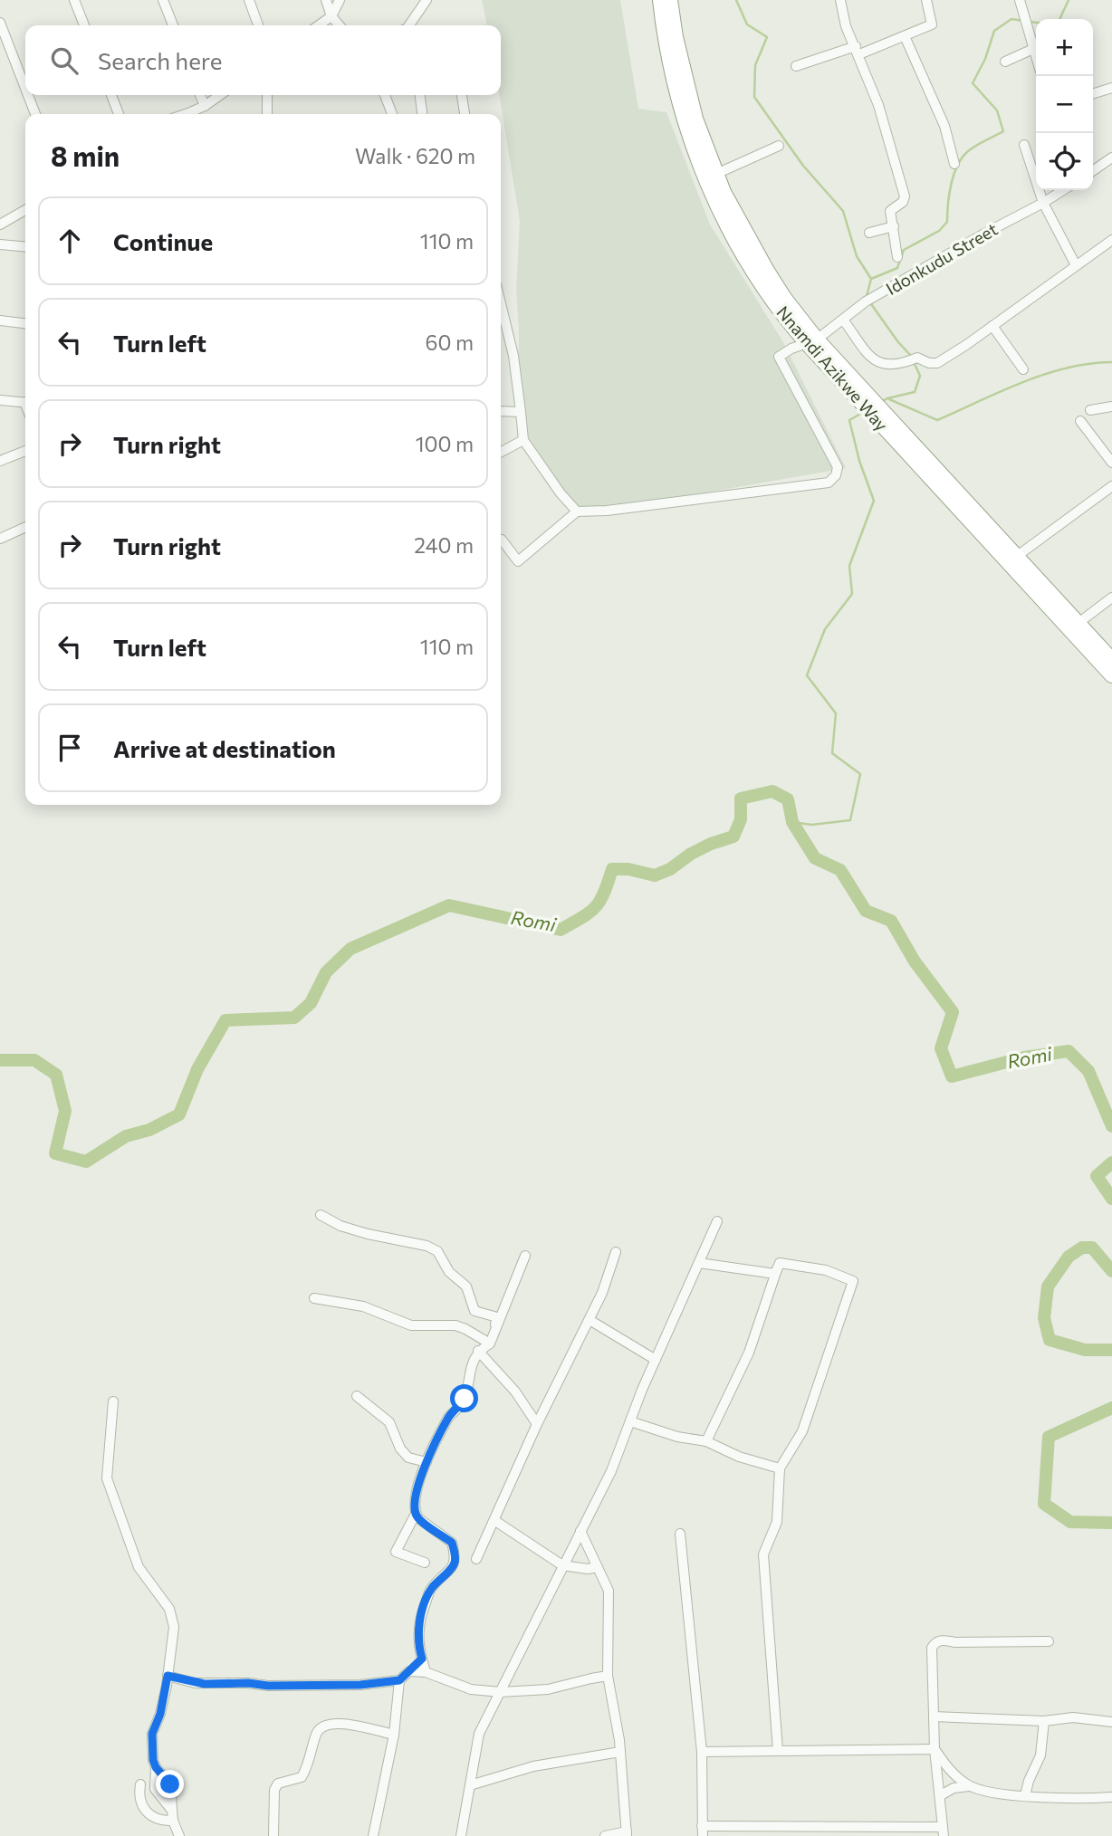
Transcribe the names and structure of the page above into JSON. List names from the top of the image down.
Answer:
{
  "streets": {
    "highway": ["Nnamdi Azikwe Way"],
    "street": ["Idonkudu Street"]
  },
  "crossings": [
    ["Idonkudu Street", "Nnamdi Azikwe Way"]
  ],
  "water": ["Romi"],
  "page": {
    "map_buttons": ["+", "−"],
    "search": "Search here",
    "heading": ["8 min", "Walk · 620 m"],
    "list": [
      ["Continue", "110 m"],
      ["Turn left", "60 m"],
      ["Turn right", "100 m"],
      ["Turn right", "240 m"],
      ["Turn left", "110 m"],
      "Arrive at destination"
    ]
  }
}
